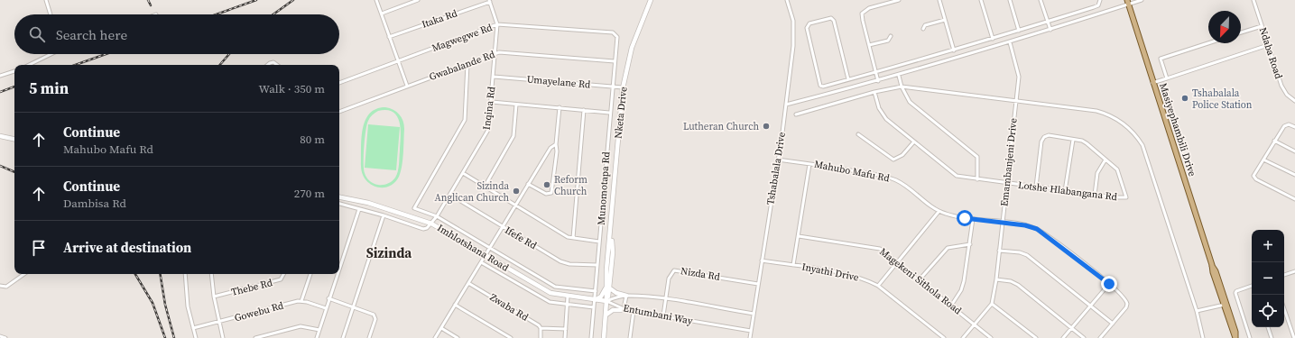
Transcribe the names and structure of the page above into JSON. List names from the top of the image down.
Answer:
{
  "streets": {
    "main road": ["Masiyephambili Drive"],
    "street": [
      "Itaka Rd",
      "Magwegwe Rd",
      "Ndaba Road",
      "Gwabalande Rd",
      "Umayelane Rd",
      "Inqina Rd",
      "Nketa Drive",
      "Emambanjeni Drive",
      "Tshabalala Drive",
      "Mahubo Mafu Rd",
      "Munomotapa Rd",
      "Lotshe Hlabangana Rd",
      "Ifefe Rd",
      "Imhlotshana Road",
      "Inyathi Drive",
      "Nizda Rd",
      "Magekeni Sithola Road",
      "Thebe Rd",
      "Zwaba Rd",
      "Gowebu Rd",
      "Entumbani Way"
    ]
  },
  "crossings": [
    ["Itaka Rd", "Inqina Rd"],
    ["Magwegwe Rd", "Inqina Rd"],
    ["Magwegwe Rd", "Munomotapa Rd"],
    ["Gwabalande Rd", "Inqina Rd"],
    ["Gwabalande Rd", "Munomotapa Rd"],
    ["Umayelane Rd", "Inqina Rd"],
    ["Umayelane Rd", "Nketa Drive"],
    ["Umayelane Rd", "Munomotapa Rd"],
    ["Inqina Rd", "Ifefe Rd"],
    ["Inqina Rd", "Imhlotshana Road"],
    ["Nketa Drive", "Imhlotshana Road"],
    ["Nketa Drive", "Entumbani Way"],
    ["Emambanjeni Drive", "Mahubo Mafu Rd"],
    ["Emambanjeni Drive", "Lotshe Hlabangana Rd"],
    ["Emambanjeni Drive", "Magekeni Sithola Road"],
    ["Tshabalala Drive", "Mahubo Mafu Rd"],
    ["Tshabalala Drive", "Inyathi Drive"],
    ["Tshabalala Drive", "Nizda Rd"],
    ["Tshabalala Drive", "Entumbani Way"],
    ["Munomotapa Rd", "Ifefe Rd"],
    ["Munomotapa Rd", "Imhlotshana Road"],
    ["Imhlotshana Road", "Entumbani Way"],
    ["Nizda Rd", "Entumbani Way"]
  ],
  "districts": ["Sizinda"],
  "places": [
    "Tshabalala Police Station",
    "Lutheran Church",
    "Reform Church",
    "Sizinda Anglican Church"
  ],
  "north": "bottom left",
  "page": {
    "search": "Search here",
    "heading": ["5 min", "Walk · 350 m"],
    "list": [
      ["Continue", "Mahubo Mafu Rd", "80 m"],
      ["Continue", "Dambisa Rd", "270 m"],
      "Arrive at destination"
    ],
    "map_buttons": ["+", "−"]
  }
}
